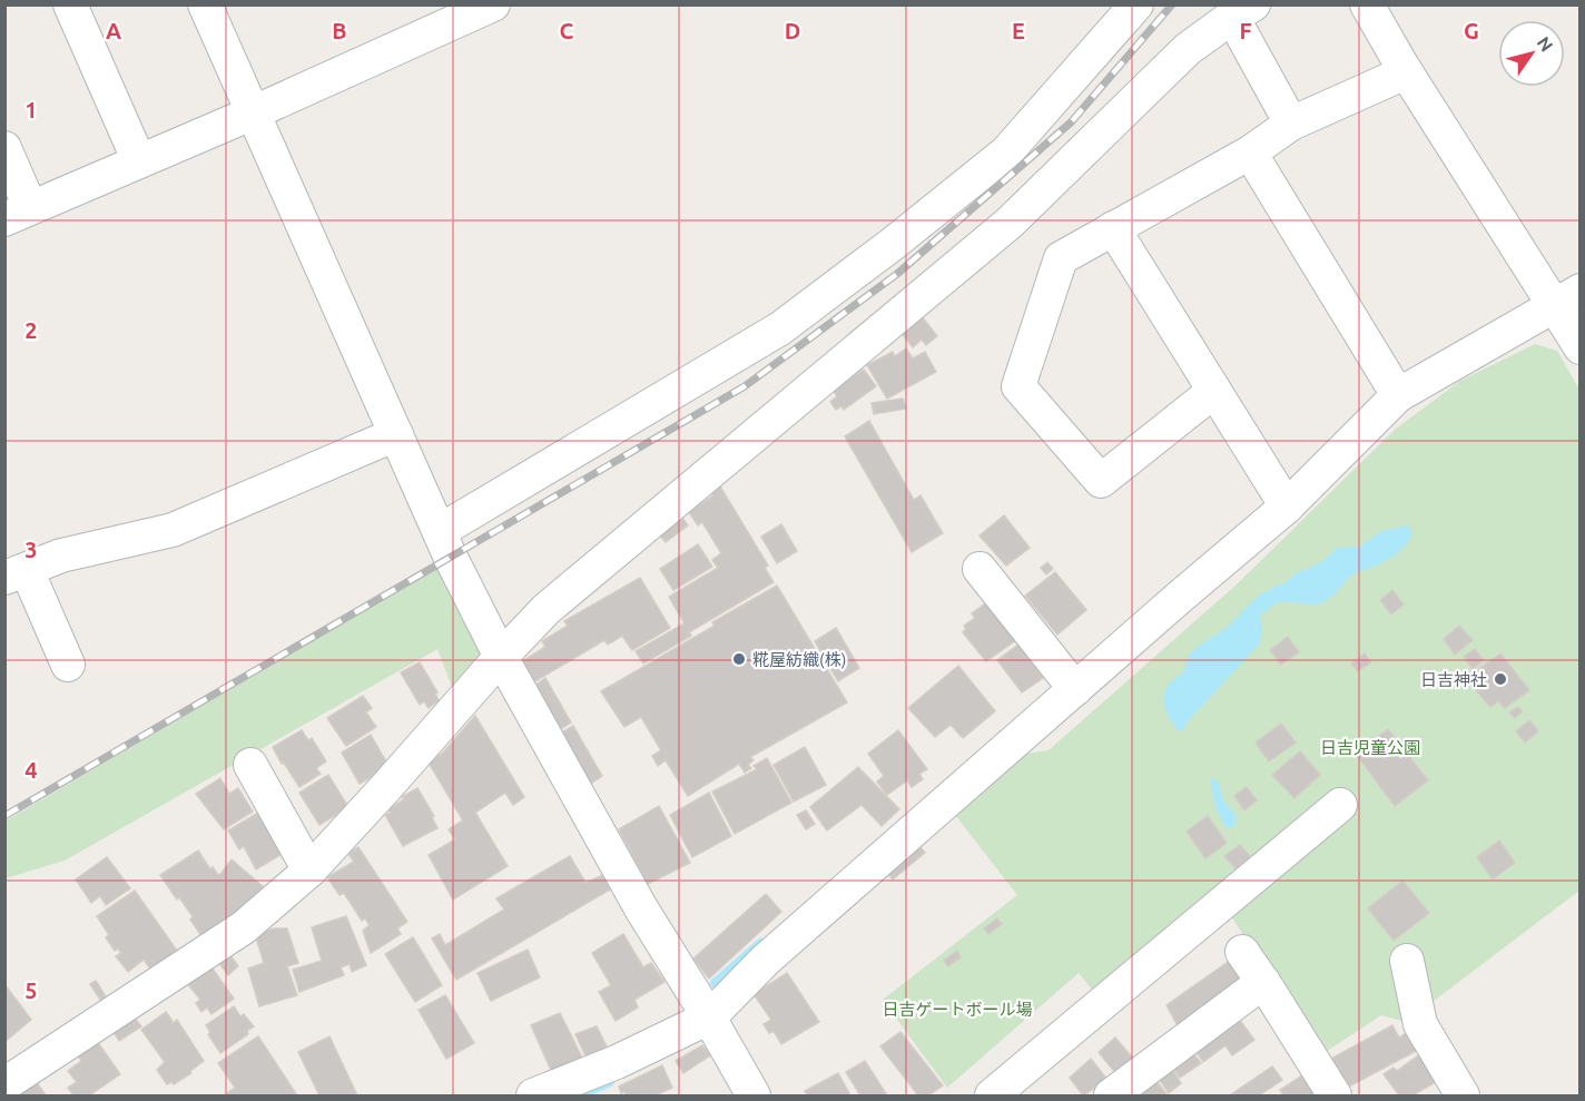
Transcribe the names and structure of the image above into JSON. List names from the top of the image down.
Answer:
{
  "parks": ["日吉児童公園", "日吉ゲートボール場"],
  "places": ["糀屋紡織(株)", "日吉神社"],
  "north": "top right",
  "grid": {
    "columns": [
      "A",
      "B",
      "C",
      "D",
      "E",
      "F",
      "G"
    ],
    "rows": [
      "1",
      "2",
      "3",
      "4",
      "5"
    ]
  }
}
